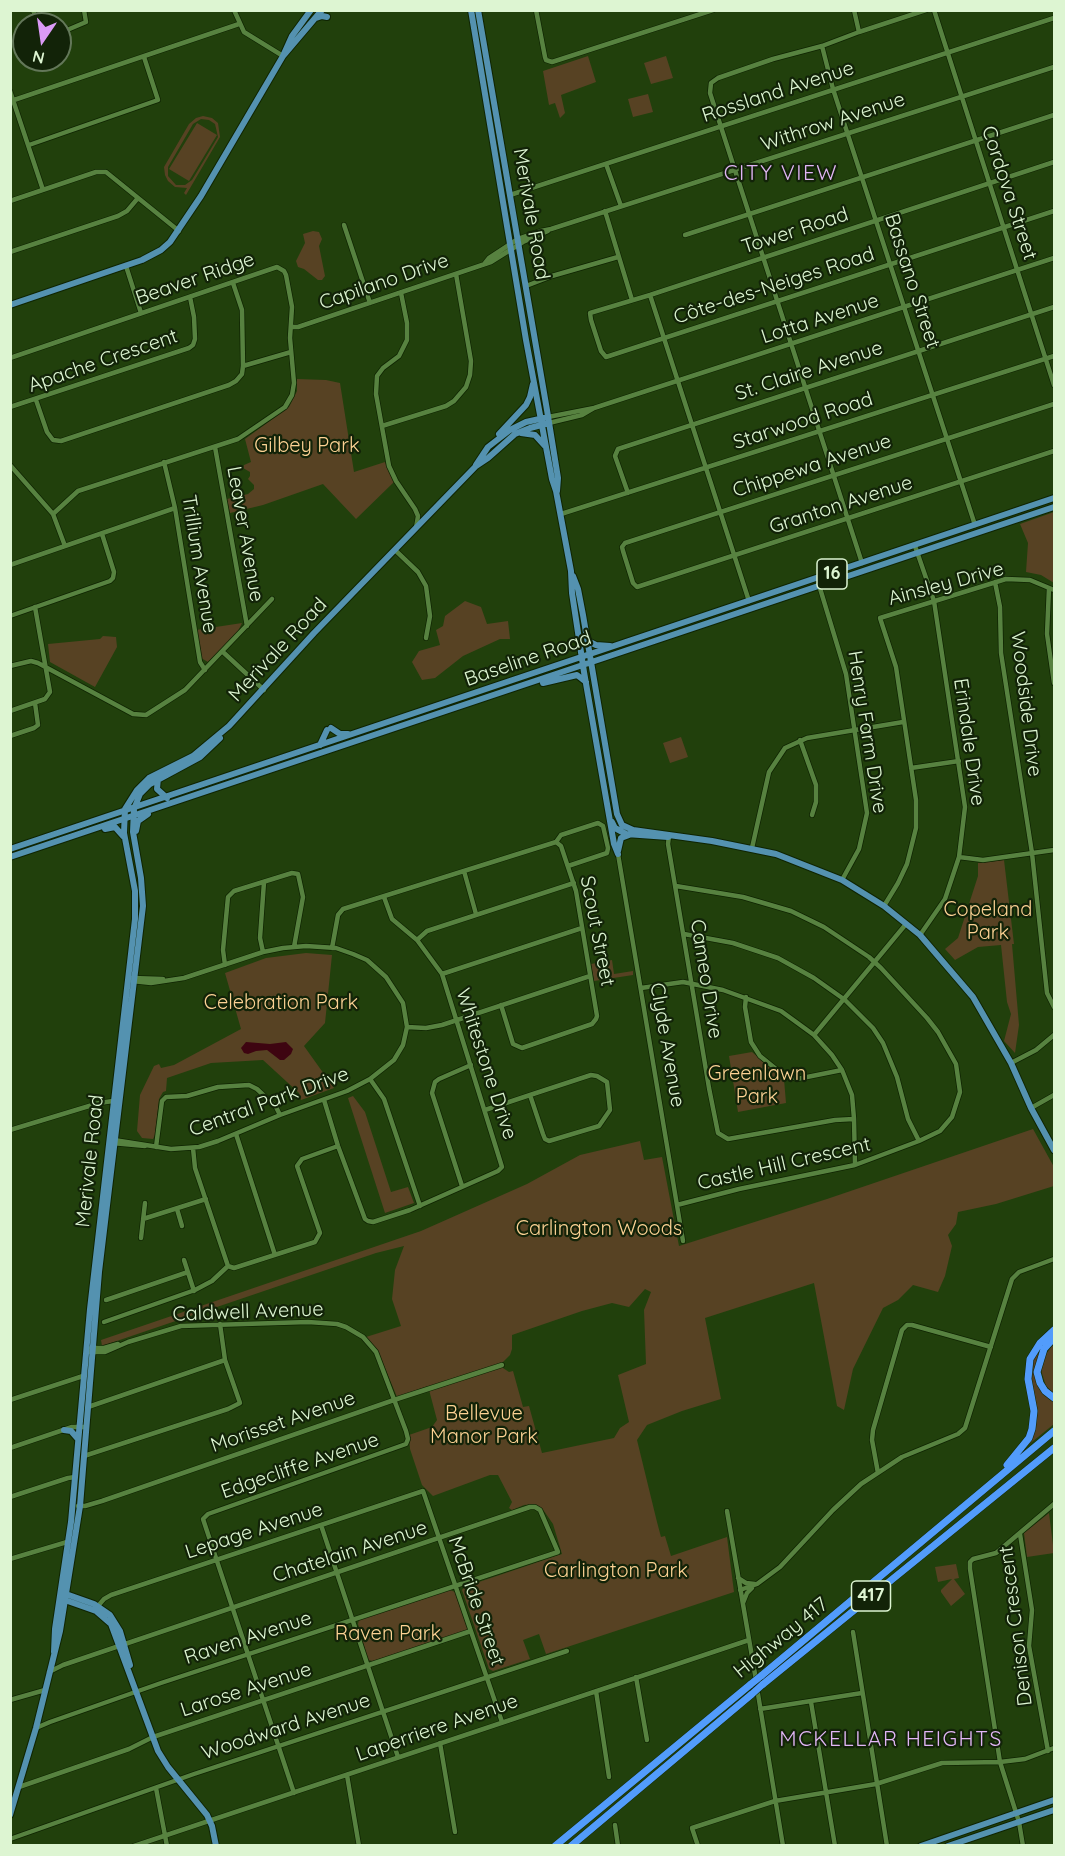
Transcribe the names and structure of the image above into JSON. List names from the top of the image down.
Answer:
{
  "streets": {
    "highway": ["417", "Highway 417"],
    "main road": ["Merivale Road", "16", "Baseline Road"],
    "street": [
      "Rossland Avenue",
      "Withrow Avenue",
      "Cordova Street",
      "Tower Road",
      "Beaver Ridge",
      "Bassano Street",
      "Capilano Drive",
      "Côte-des-Neiges Road",
      "Lotta Avenue",
      "Apache Crescent",
      "St. Claire Avenue",
      "Starwood Road",
      "Chippewa Avenue",
      "Granton Avenue",
      "Leaver Avenue",
      "Trillium Avenue",
      "Ainsley Drive",
      "Woodside Drive",
      "Henry Farm Drive",
      "Erindale Drive",
      "Scout Street",
      "Cameo Drive",
      "Clyde Avenue",
      "Whitestone Drive",
      "Central Park Drive",
      "Castle Hill Crescent",
      "Caldwell Avenue",
      "Morisset Avenue",
      "Edgecliffe Avenue",
      "Lepage Avenue",
      "Chatelain Avenue",
      "McBride Street",
      "Denison Crescent",
      "Raven Avenue",
      "Larose Avenue",
      "Woodward Avenue",
      "Laperriere Avenue"
    ]
  },
  "crossings": [
    ["Rossland Avenue", "Cordova Street"],
    ["Rossland Avenue", "Merivale Road"],
    ["Rossland Avenue", "Bassano Street"],
    ["Withrow Avenue", "Cordova Street"],
    ["Withrow Avenue", "Merivale Road"],
    ["Withrow Avenue", "Bassano Street"],
    ["Withrow Avenue", "Capilano Drive"],
    ["Cordova Street", "Tower Road"],
    ["Cordova Street", "Côte-des-Neiges Road"],
    ["Cordova Street", "Lotta Avenue"],
    ["Cordova Street", "St. Claire Avenue"],
    ["Cordova Street", "Starwood Road"],
    ["Merivale Road", "Capilano Drive"],
    ["Merivale Road", "Lotta Avenue"],
    ["Merivale Road", "Baseline Road"],
    ["Merivale Road", "Central Park Drive"],
    ["Merivale Road", "Caldwell Avenue"],
    ["Merivale Road", "Morisset Avenue"],
    ["Merivale Road", "Chatelain Avenue"],
    ["Merivale Road", "Raven Avenue"],
    ["Merivale Road", "Larose Avenue"],
    ["Tower Road", "Bassano Street"],
    ["Tower Road", "Côte-des-Neiges Road"],
    ["Beaver Ridge", "Capilano Drive"],
    ["Beaver Ridge", "Apache Crescent"],
    ["Beaver Ridge", "Leaver Avenue"],
    ["Beaver Ridge", "Trillium Avenue"],
    ["Bassano Street", "Côte-des-Neiges Road"],
    ["Bassano Street", "Lotta Avenue"],
    ["Bassano Street", "St. Claire Avenue"],
    ["Bassano Street", "Starwood Road"],
    ["Bassano Street", "Chippewa Avenue"],
    ["Bassano Street", "Granton Avenue"],
    ["Bassano Street", "Baseline Road"],
    ["St. Claire Avenue", "Starwood Road"],
    ["Chippewa Avenue", "Granton Avenue"],
    ["Ainsley Drive", "Woodside Drive"],
    ["Ainsley Drive", "Erindale Drive"],
    ["Baseline Road", "Henry Farm Drive"],
    ["Baseline Road", "Erindale Drive"],
    ["Cameo Drive", "Castle Hill Crescent"],
    ["Clyde Avenue", "Castle Hill Crescent"],
    ["Whitestone Drive", "Central Park Drive"],
    ["Caldwell Avenue", "Morisset Avenue"],
    ["Caldwell Avenue", "Edgecliffe Avenue"],
    ["Edgecliffe Avenue", "Lepage Avenue"],
    ["Lepage Avenue", "McBride Street"],
    ["Chatelain Avenue", "McBride Street"],
    ["Chatelain Avenue", "Raven Avenue"],
    ["McBride Street", "Raven Avenue"],
    ["McBride Street", "Larose Avenue"],
    ["McBride Street", "Woodward Avenue"],
    ["McBride Street", "Laperriere Avenue"]
  ],
  "districts": ["CITY VIEW", "MCKELLAR HEIGHTS"],
  "parks": [
    "Gilbey Park",
    "Copeland Park",
    "Celebration Park",
    "Greenlawn Park",
    "Carlington Woods",
    "Bellevue Manor Park",
    "Carlington Park",
    "Raven Park"
  ],
  "north": "bottom"
}
